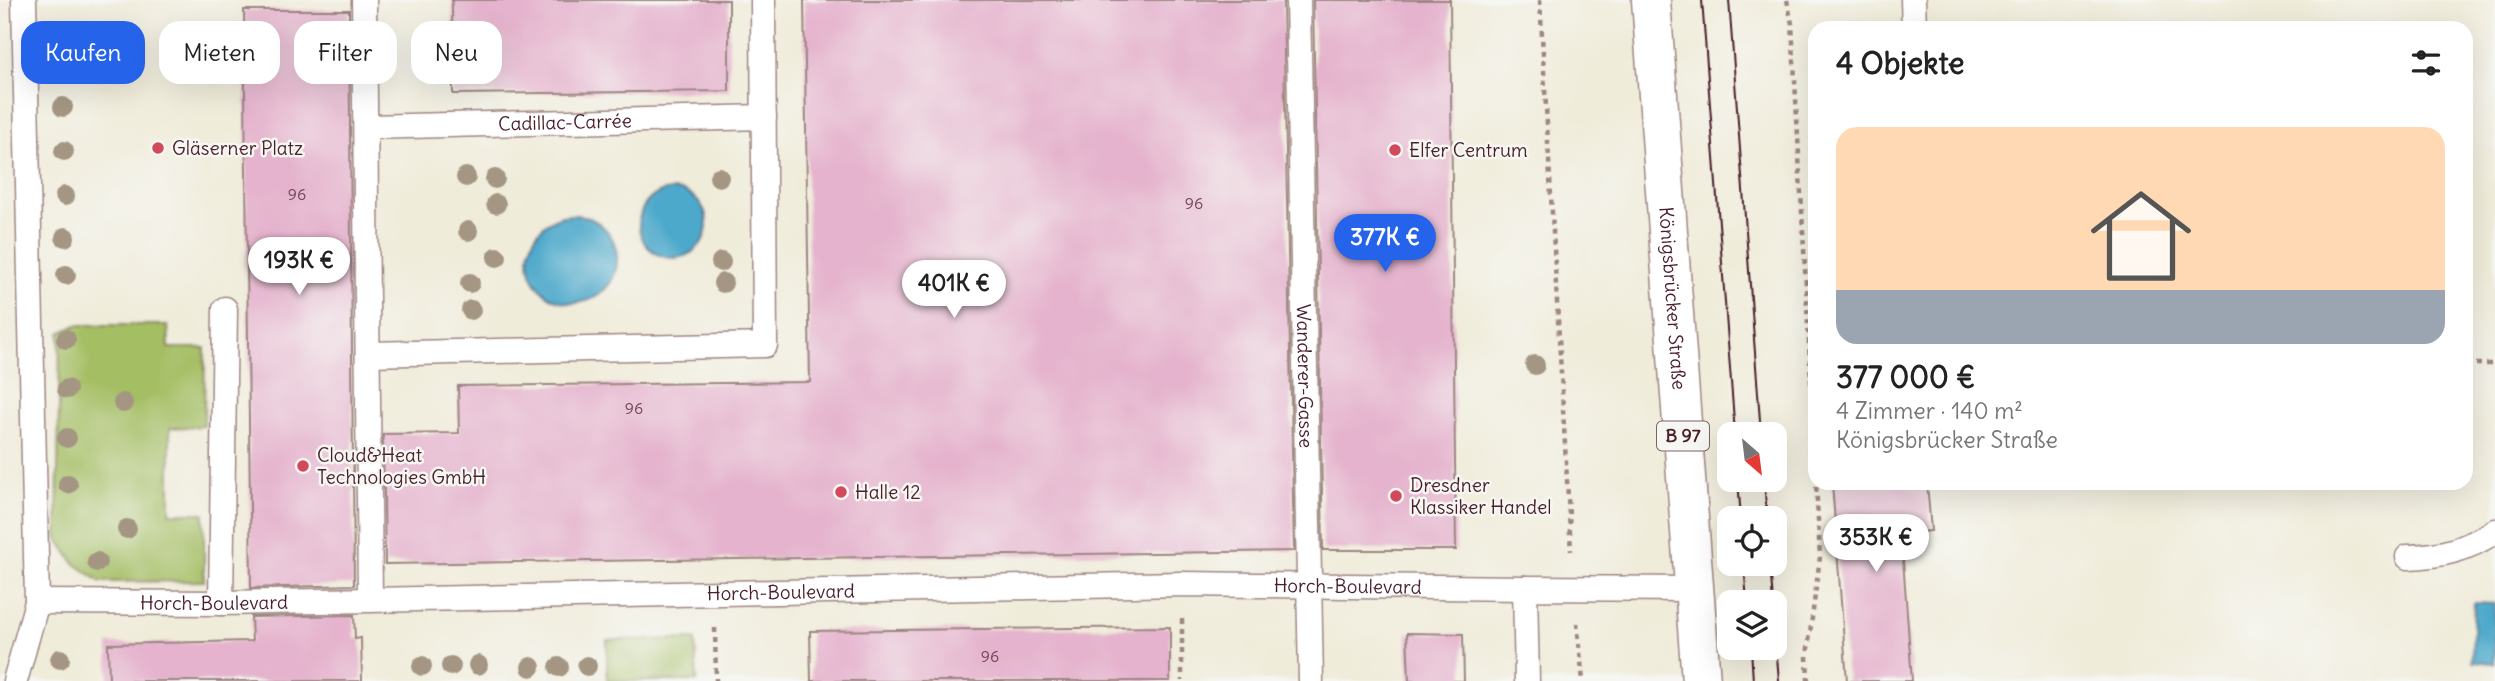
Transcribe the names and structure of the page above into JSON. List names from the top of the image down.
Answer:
{
  "streets": {
    "main road": ["Königsbrücker Straße", "B 97"],
    "lane": ["Cadillac-Carrée", "Wanderer-Gasse", "Horch-Boulevard"]
  },
  "crossings": [
    ["Königsbrücker Straße", "Horch-Boulevard"],
    ["Wanderer-Gasse", "Horch-Boulevard"]
  ],
  "places": [
    "Gläserner Platz",
    "Elfer Centrum",
    "Cloud&Heat Technologies GmbH",
    "Halle 12",
    "Dresdner Klassiker Handel"
  ],
  "house_numbers": [
    "96",
    "96",
    "96",
    "96"
  ],
  "north": "bottom right",
  "page": {
    "chip": [
      "Kaufen",
      "Mieten",
      "Filter",
      "Neu"
    ],
    "heading": "4 Objekte",
    "list": [
      {
        "name": "377 000 €",
        "note": "4 Zimmer · 140 m² · Königsbrücker Straße"
      }
    ],
    "price": [
      "377K €",
      "193K €",
      "401K €",
      "353K €"
    ]
  }
}
